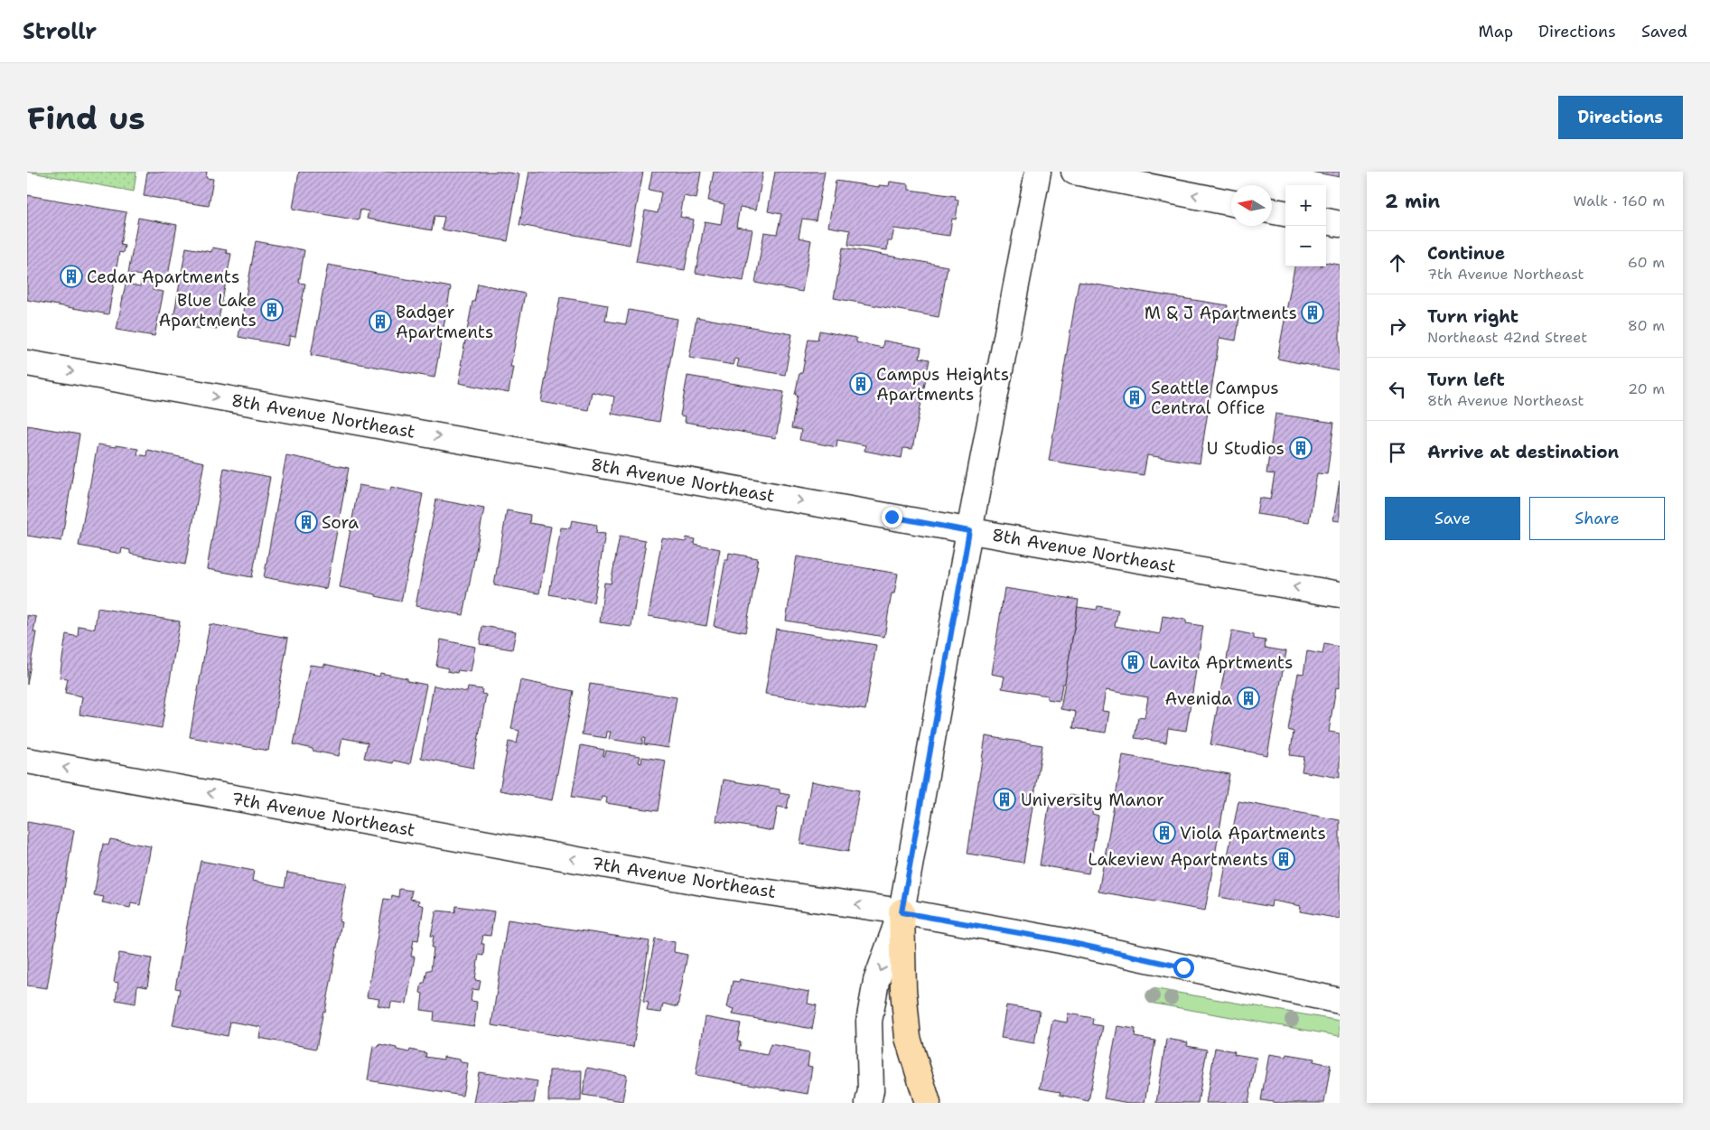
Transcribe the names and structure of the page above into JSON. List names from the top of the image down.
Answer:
{
  "streets": {
    "street": ["8th Avenue Northeast", "7th Avenue Northeast"]
  },
  "one_way": ["7th Avenue Northeast"],
  "places": {
    "building": [
      "Cedar Apartments",
      "Blue Lake Apartments",
      "M & J Apartments",
      "Badger Apartments",
      "Campus Heights Apartments",
      "Seattle Campus Central Office",
      "U Studios",
      "Sora",
      "Lavita Aprtments",
      "Avenida",
      "University Manor",
      "Viola Apartments",
      "Lakeview Apartments"
    ]
  },
  "north": "left",
  "page": {
    "header": "Strollr",
    "nav": ["Map", "Directions", "Saved"],
    "buttons": [
      "Directions",
      ["Save", "Share"]
    ],
    "title": "Find us",
    "heading": ["2 min", "Walk · 160 m"],
    "map_buttons": ["+", "−"],
    "list": [
      ["Continue", "7th Avenue Northeast", "60 m"],
      ["Turn right", "Northeast 42nd Street", "80 m"],
      ["Turn left", "8th Avenue Northeast", "20 m"],
      "Arrive at destination"
    ]
  }
}
